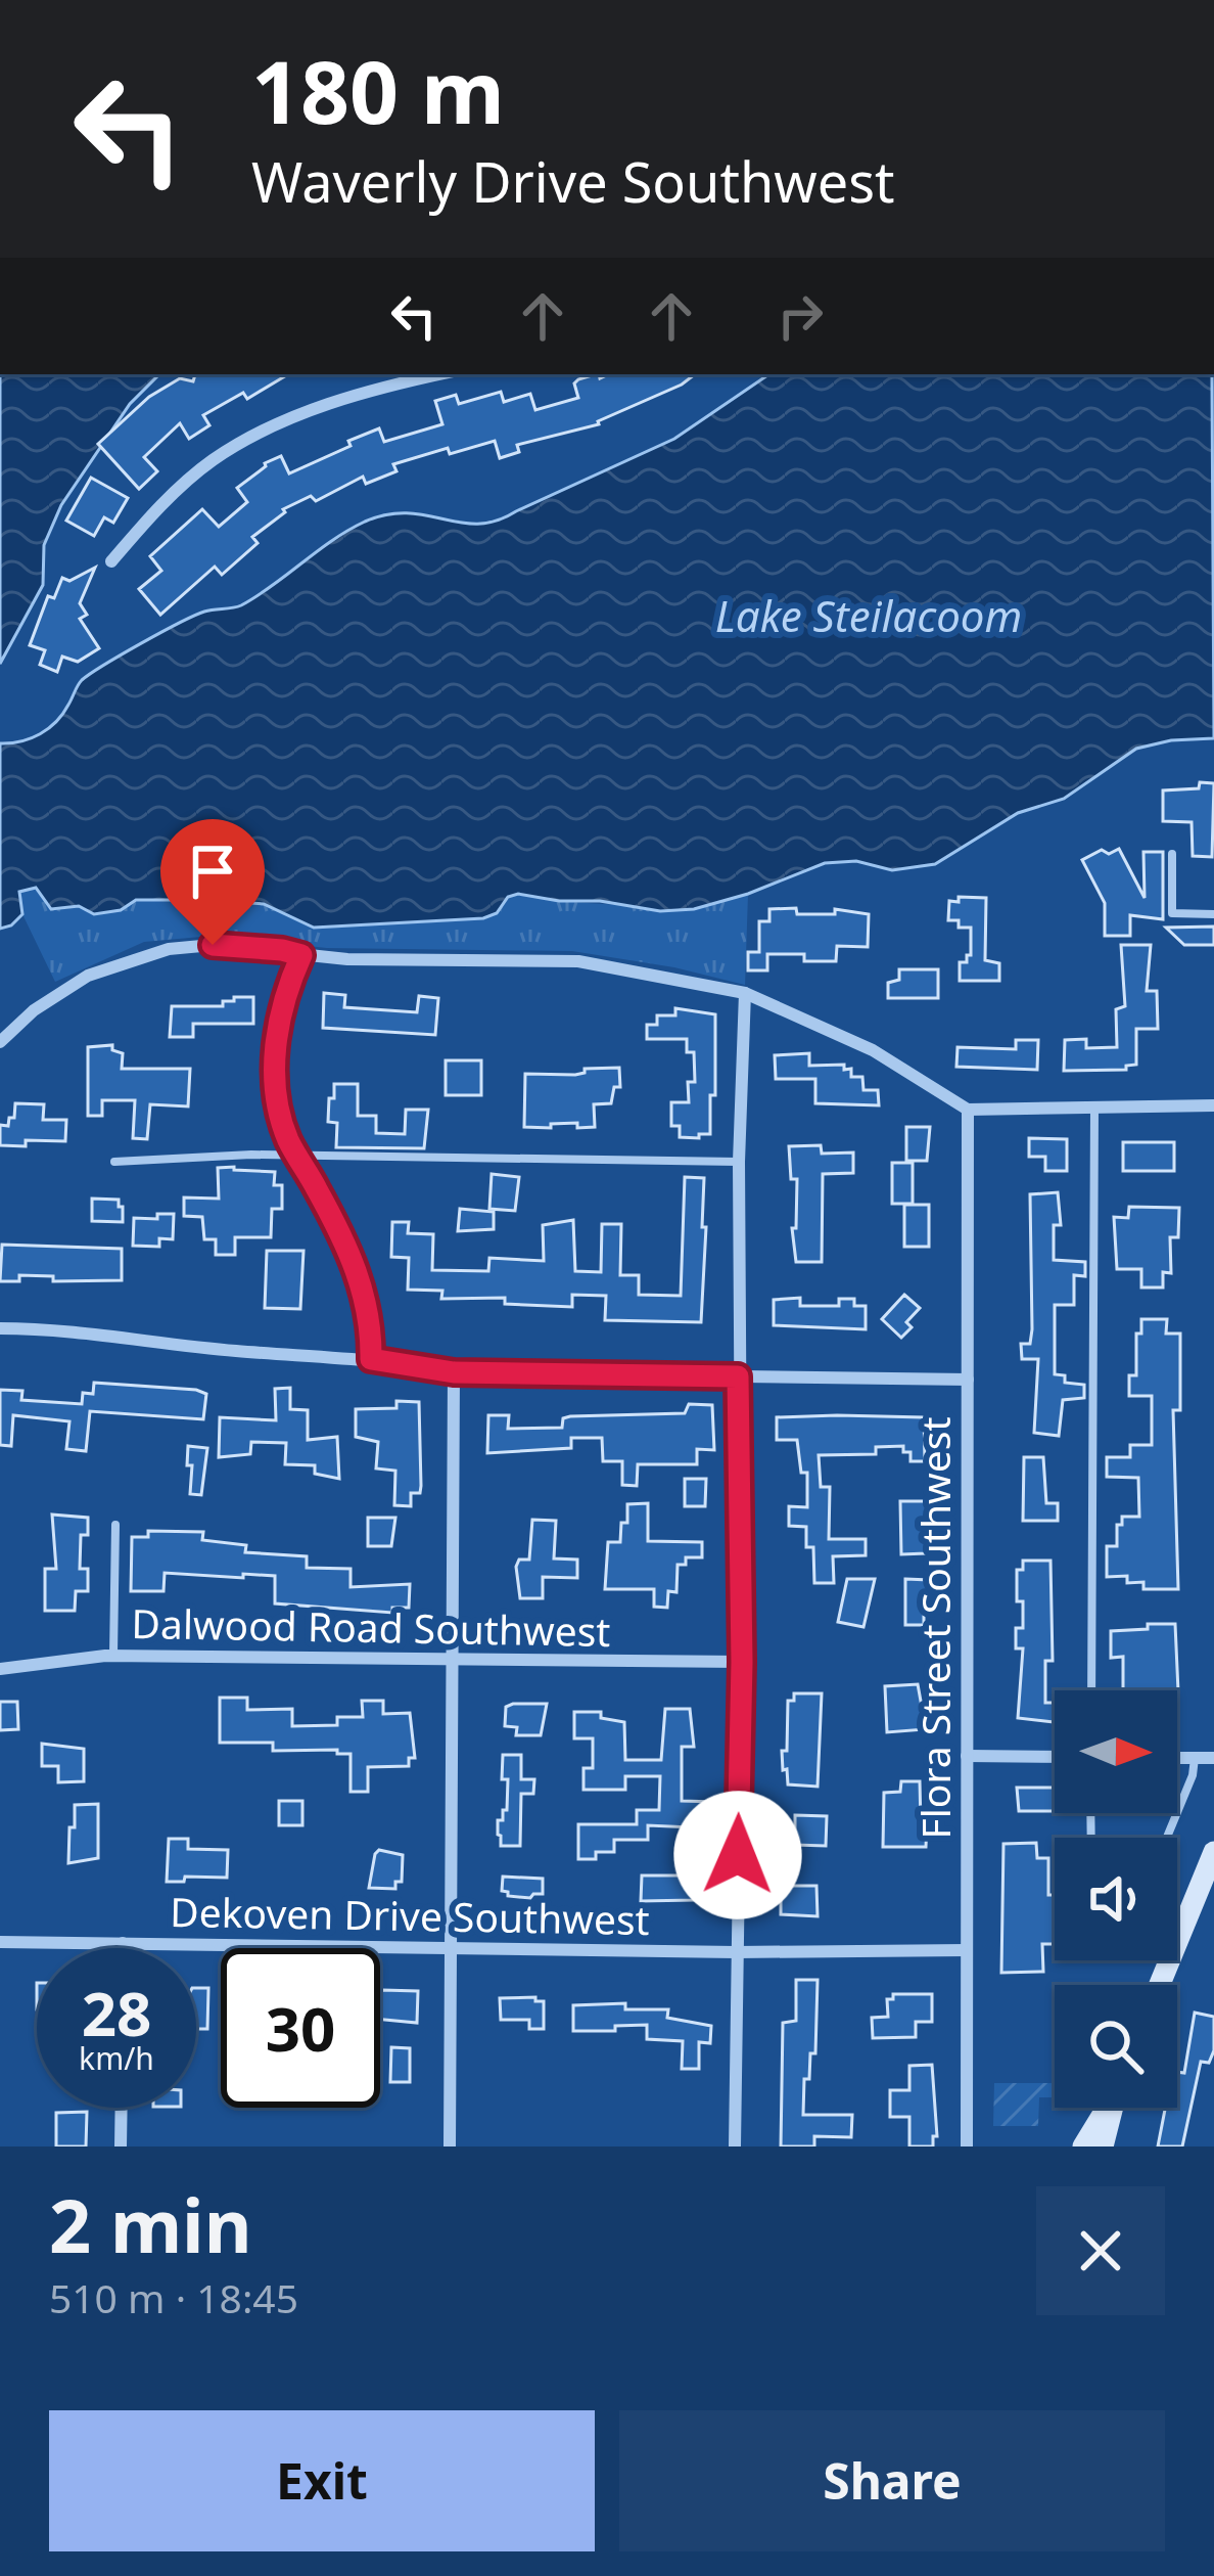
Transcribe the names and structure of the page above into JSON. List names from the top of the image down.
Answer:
{
  "streets": {
    "street": ["Dalwood Road Southwest", "Flora Street Southwest", "Dekoven Drive Southwest"]
  },
  "crossings": [
    ["Flora Street Southwest", "Dekoven Drive Southwest"]
  ],
  "water": ["Lake Steilacoom"],
  "north": "right",
  "page": {
    "turn": ["180 m", "Waverly Drive Southwest"],
    "speed": "28 km/h",
    "limit": "30",
    "heading": ["2 min", "510 m · 18:45"],
    "buttons": ["Exit", "Share"]
  }
}
